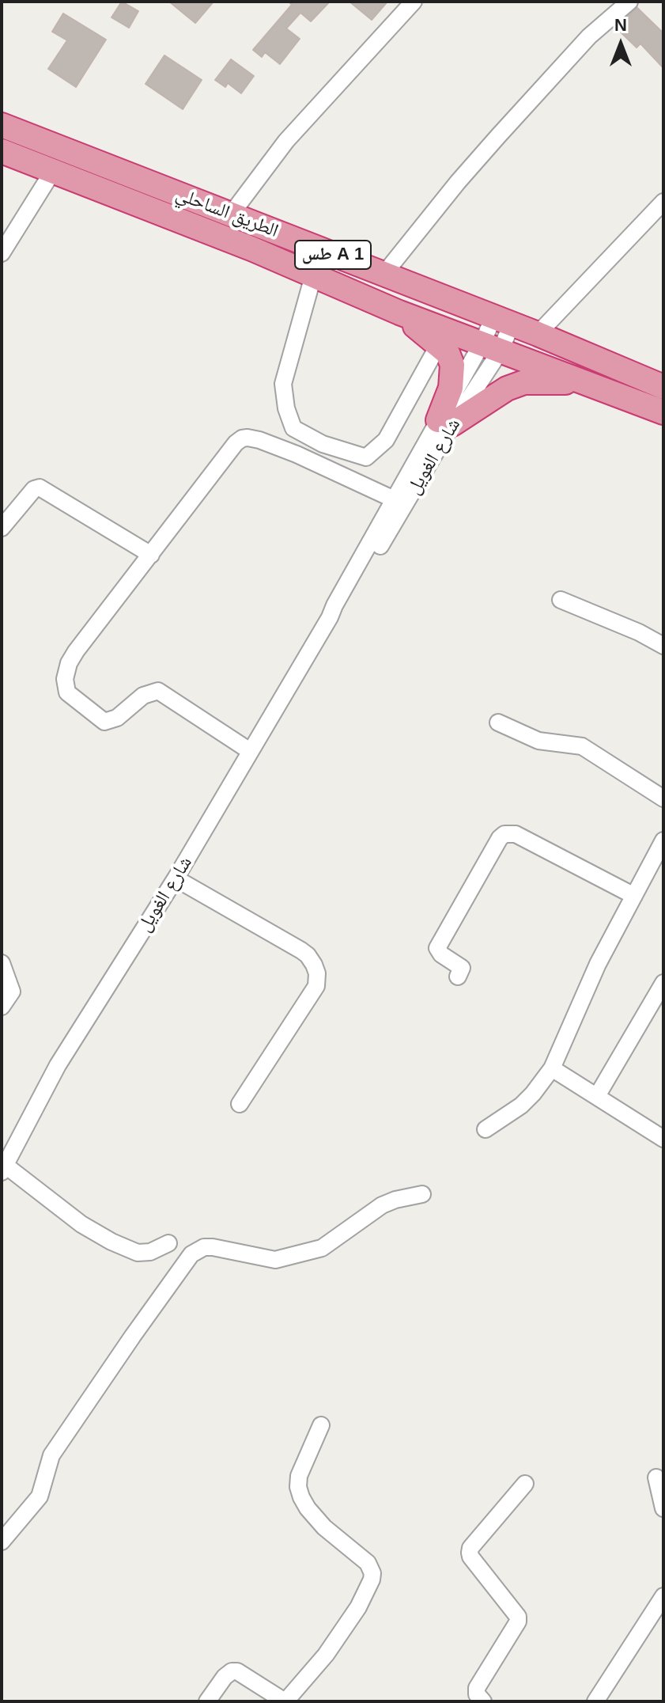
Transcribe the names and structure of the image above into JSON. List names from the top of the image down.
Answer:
{
  "streets": {
    "highway": ["الطريق الساحلي", "طس A 1"],
    "street": ["شارع الغويل"]
  },
  "crossings": [
    ["الطريق الساحلي", "شارع الغويل"]
  ],
  "north": "top"
}
